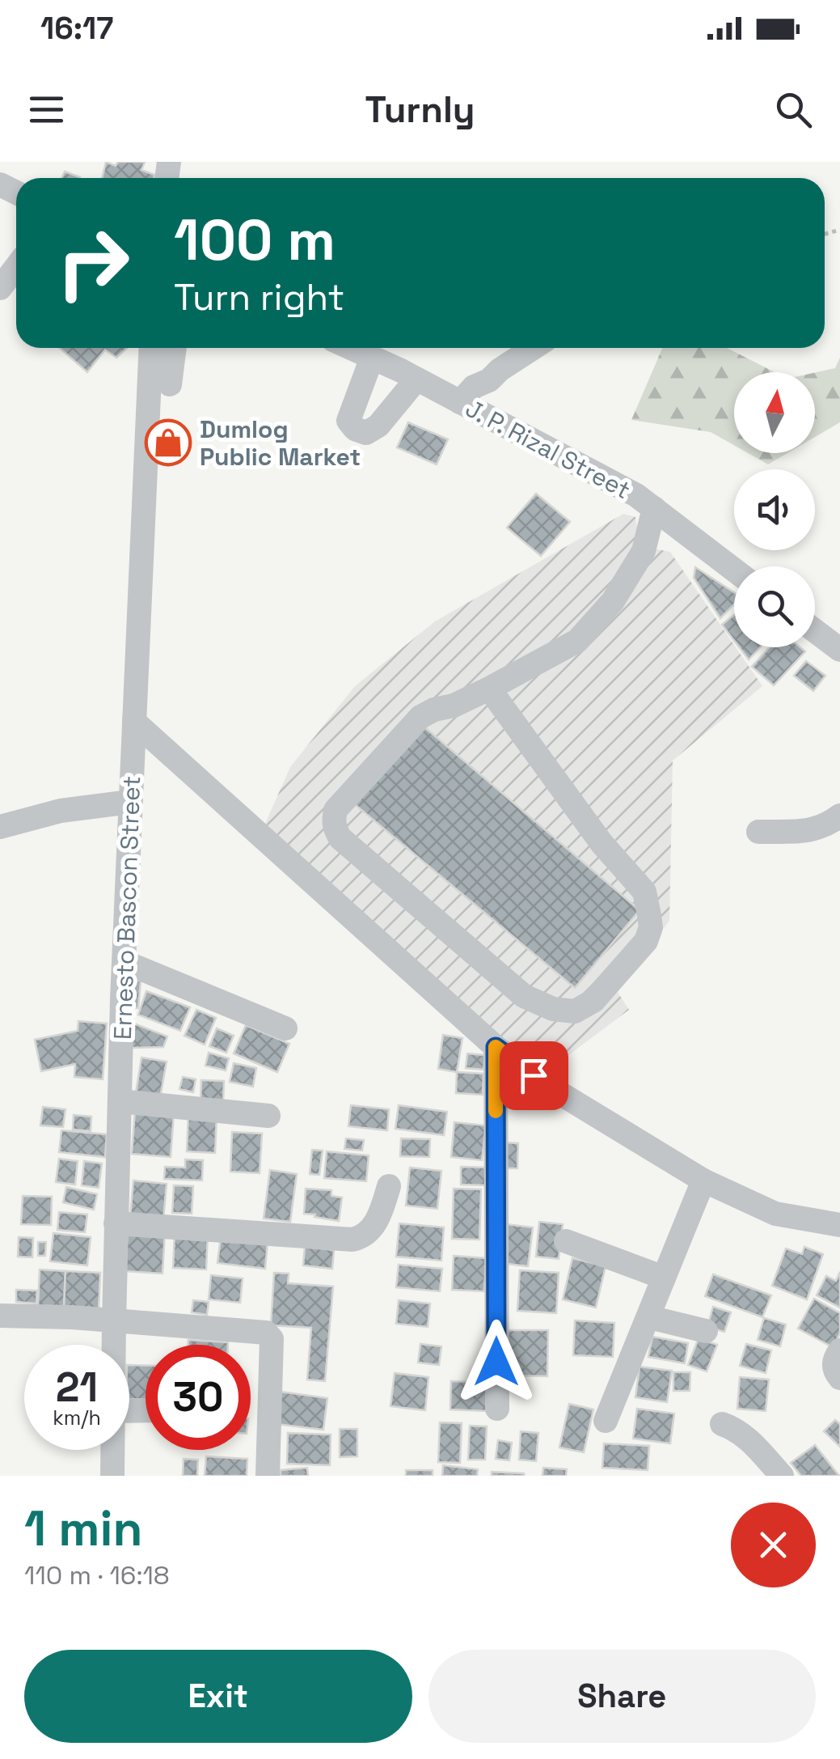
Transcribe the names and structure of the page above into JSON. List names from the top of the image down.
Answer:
{
  "streets": {
    "street": ["J. P. Rizal Street", "Ernesto Bascon Street"]
  },
  "places": {
    "shop": ["Dumlog Public Market"]
  },
  "north": "top",
  "page": {
    "status": "16:17",
    "header": "Turnly",
    "turn": ["100 m", "Turn right"],
    "speed": "21 km/h",
    "limit": "30",
    "heading": ["1 min", "110 m · 16:18"],
    "buttons": ["Exit", "Share"]
  }
}
